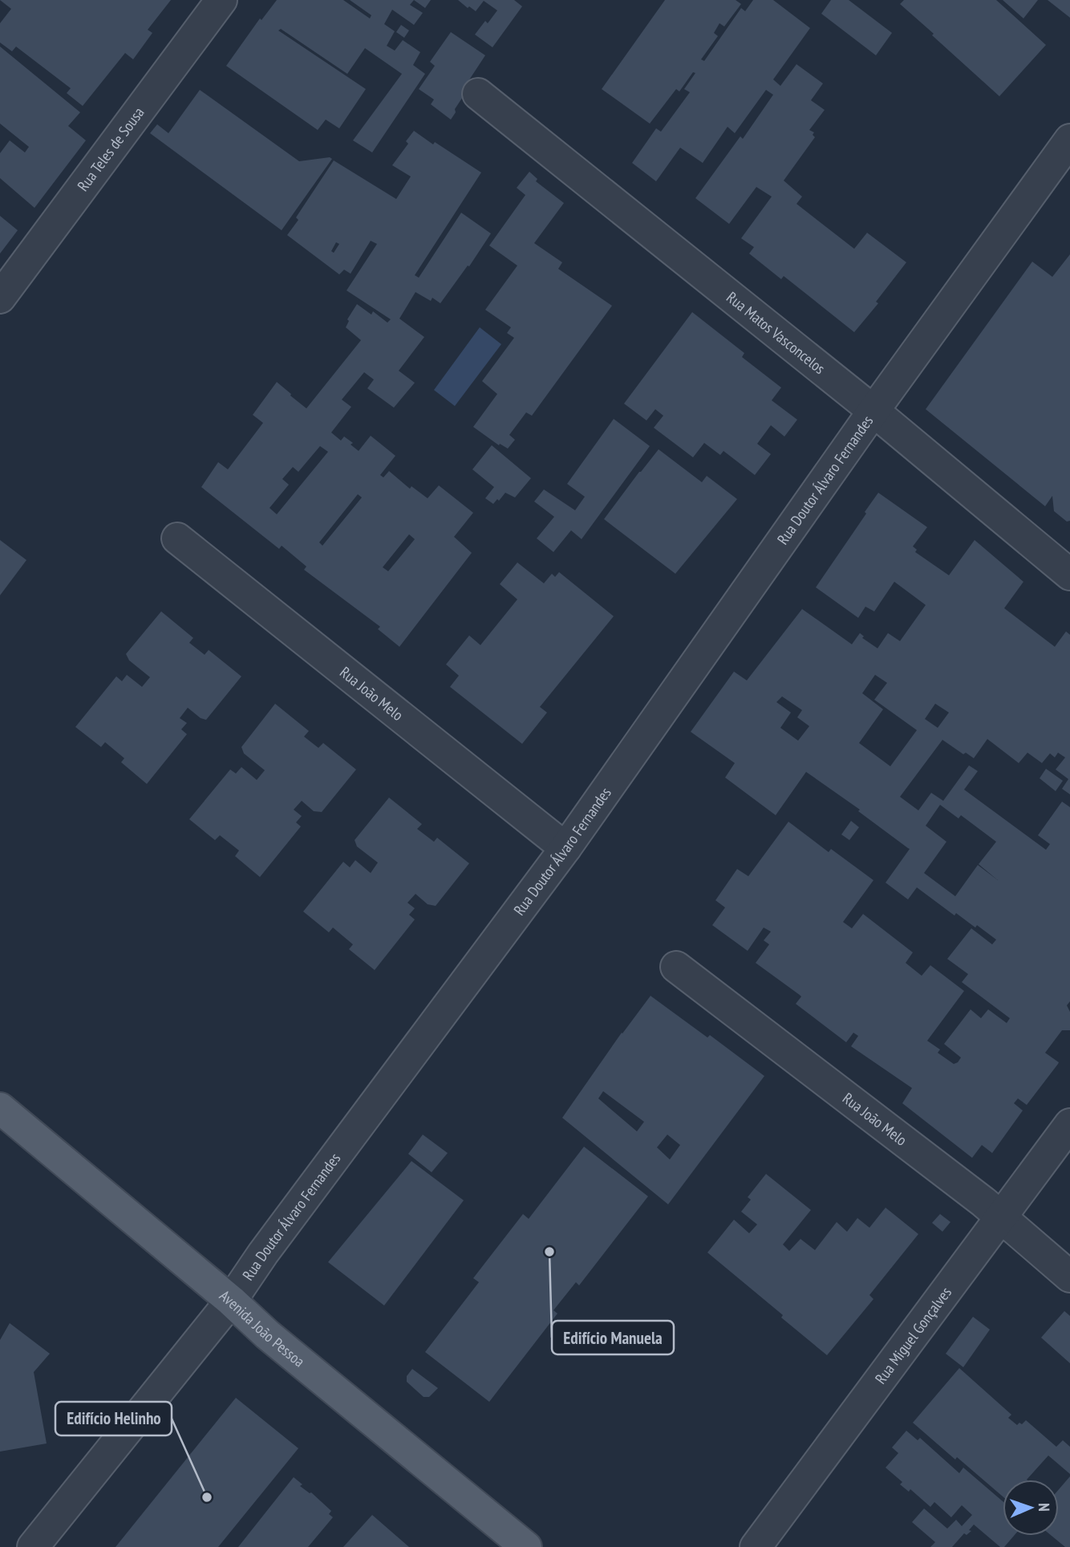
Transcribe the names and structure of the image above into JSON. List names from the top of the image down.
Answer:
{
  "streets": {
    "main road": ["Avenida João Pessoa"],
    "street": [
      "Rua Teles de Sousa",
      "Rua Matos Vasconcelos",
      "Rua Doutor Álvaro Fernandes",
      "Rua João Melo",
      "Rua Miguel Gonçalves"
    ]
  },
  "crossings": [
    ["Rua Matos Vasconcelos", "Rua Doutor Álvaro Fernandes"],
    ["Rua Doutor Álvaro Fernandes", "Rua João Melo"],
    ["Rua Doutor Álvaro Fernandes", "Avenida João Pessoa"],
    ["Rua João Melo", "Rua Miguel Gonçalves"]
  ],
  "places": ["Edifício Manuela", "Edifício Helinho"],
  "north": "right"
}
